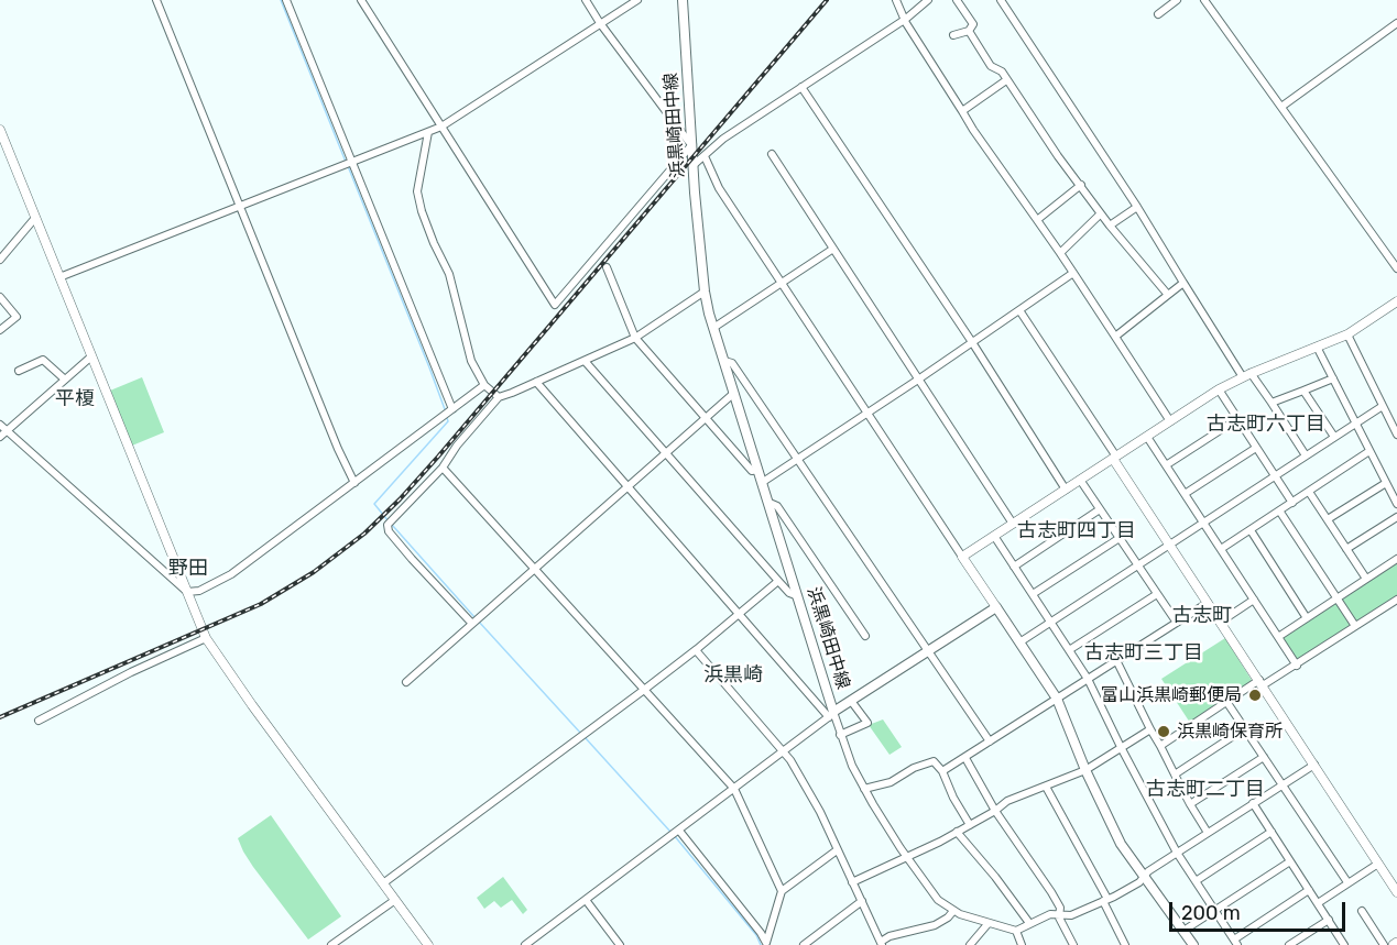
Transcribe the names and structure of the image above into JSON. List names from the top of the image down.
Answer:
{
  "streets": {
    "main road": ["浜黒崎田中線"]
  },
  "districts": [
    "平榎",
    "古志町六丁目",
    "古志町四丁目",
    "野田",
    "古志町",
    "古志町三丁目",
    "浜黒崎",
    "古志町二丁目"
  ],
  "places": ["富山浜黒崎郵便局", "浜黒崎保育所"],
  "scale_bar": "200 m"
}
